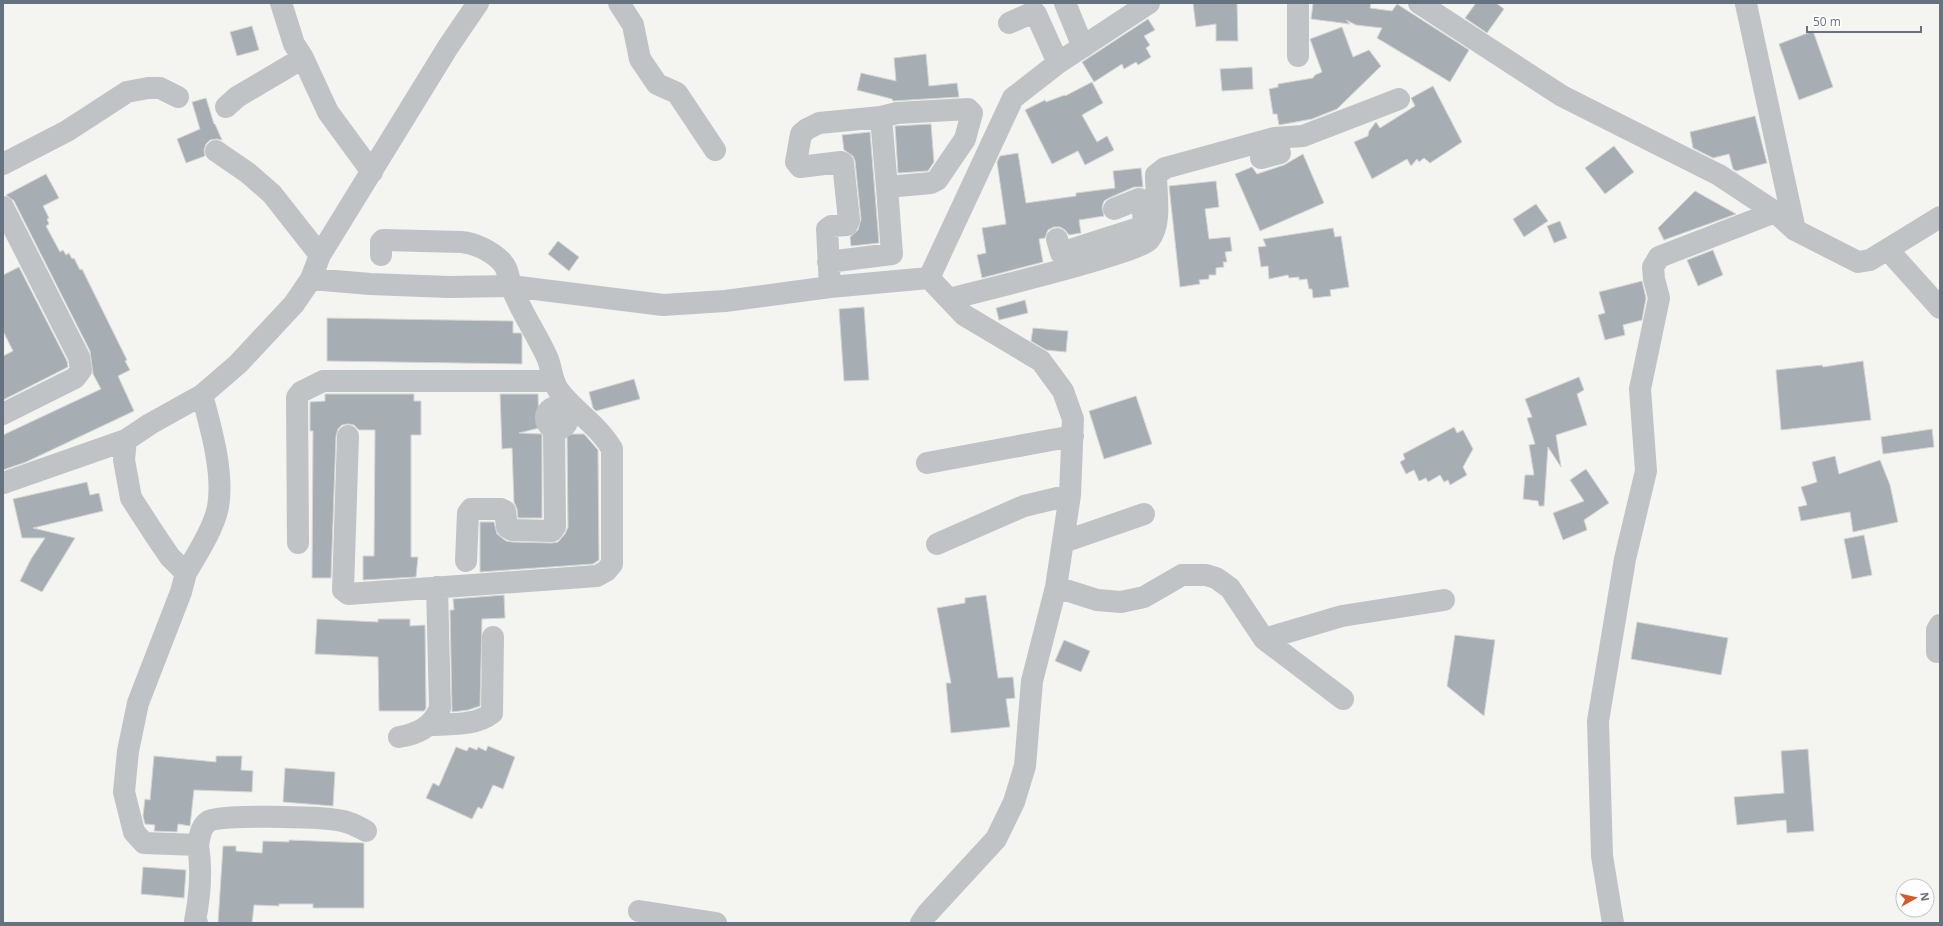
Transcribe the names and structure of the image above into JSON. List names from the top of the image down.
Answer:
{
  "scale_bar": "50 m",
  "north": "right"
}
